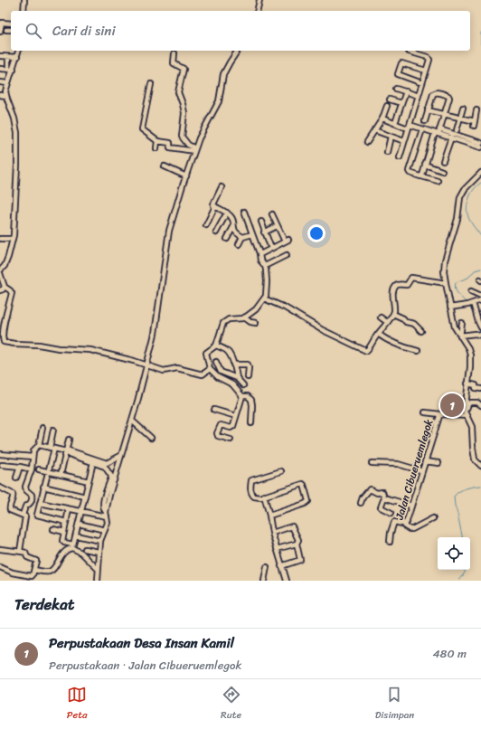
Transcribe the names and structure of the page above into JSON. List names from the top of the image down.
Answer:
{
  "streets": {
    "street": ["Jalan Cibueruemlegok"]
  },
  "page": {
    "search": "Cari di sini",
    "pins": "1",
    "heading": "Terdekat",
    "list": [
      {
        "mark": "1",
        "name": "Perpustakaan Desa Insan Kamil",
        "note": "Perpustakaan · Jalan Cibueruemlegok",
        "value": "480 m"
      }
    ],
    "nav": ["Peta", "Rute", "Disimpan"]
  }
}
